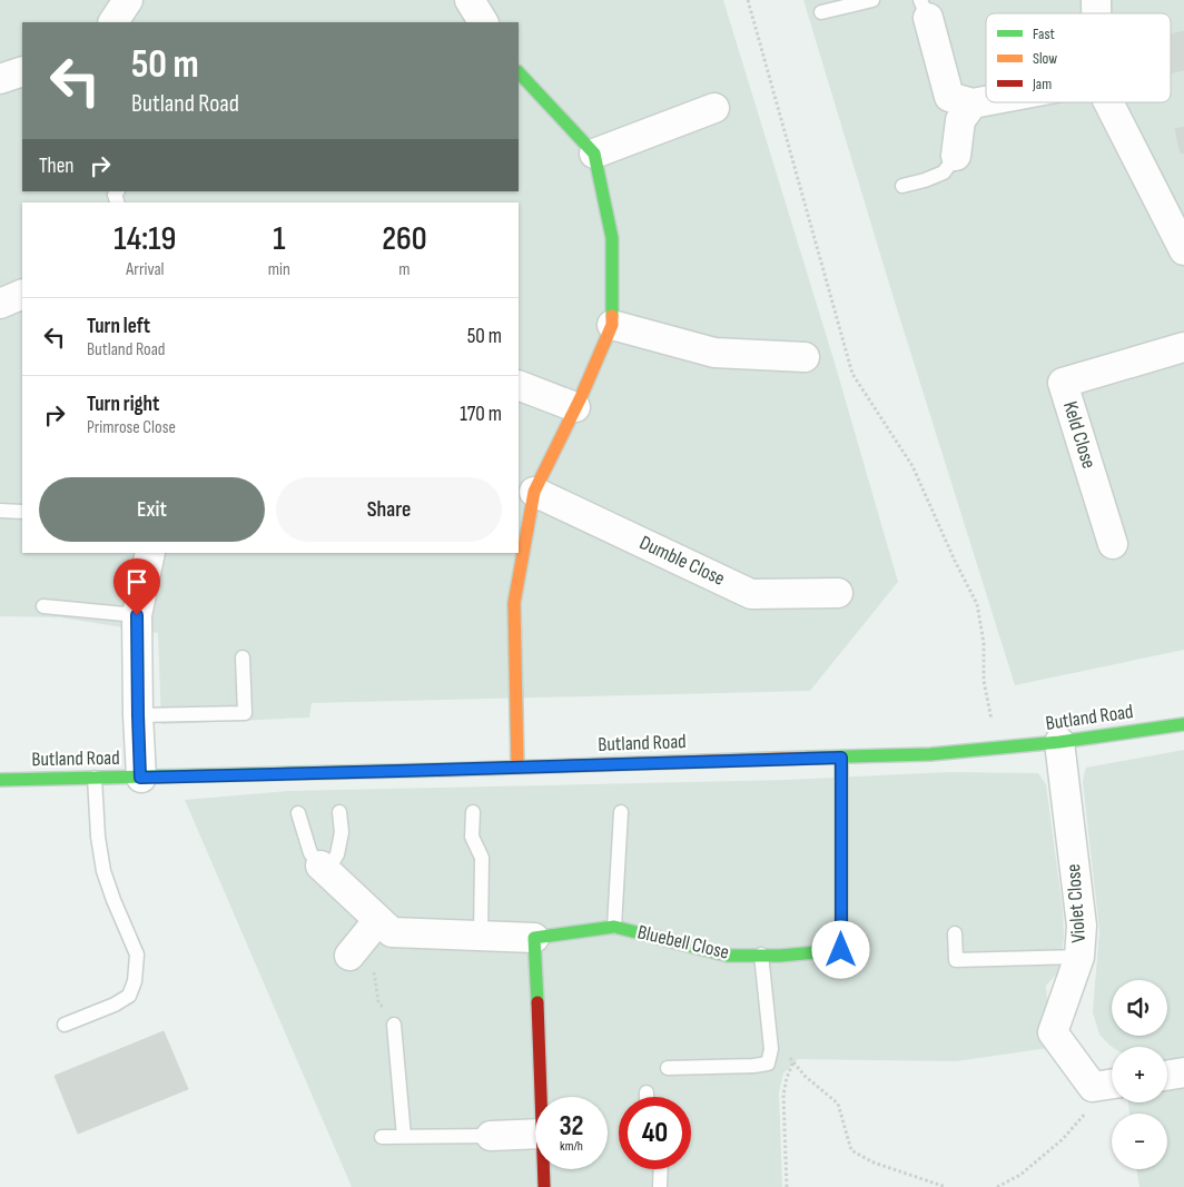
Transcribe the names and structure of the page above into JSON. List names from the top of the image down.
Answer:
{
  "streets": {
    "street": [
      "Keld Close",
      "Dumble Close",
      "Butland Road",
      "Violet Close",
      "Bluebell Close"
    ]
  },
  "crossings": [
    ["Butland Road", "Violet Close"],
    ["Butland Road", "Bluebell Close"]
  ],
  "legend": ["Fast", "Slow", "Jam"],
  "page": {
    "turn": ["50 m", "Butland Road"],
    "then": "Then",
    "eta": [
      "14:19",
      "Arrival",
      "1",
      "min",
      "260",
      "m"
    ],
    "list": [
      {
        "name": "Turn left",
        "note": "Butland Road",
        "value": "50 m"
      },
      {
        "name": "Turn right",
        "note": "Primrose Close",
        "value": "170 m"
      }
    ],
    "buttons": ["Exit", "Share"],
    "map_buttons": ["+", "−"],
    "speed": "32 km/h",
    "limit": "40"
  }
}
